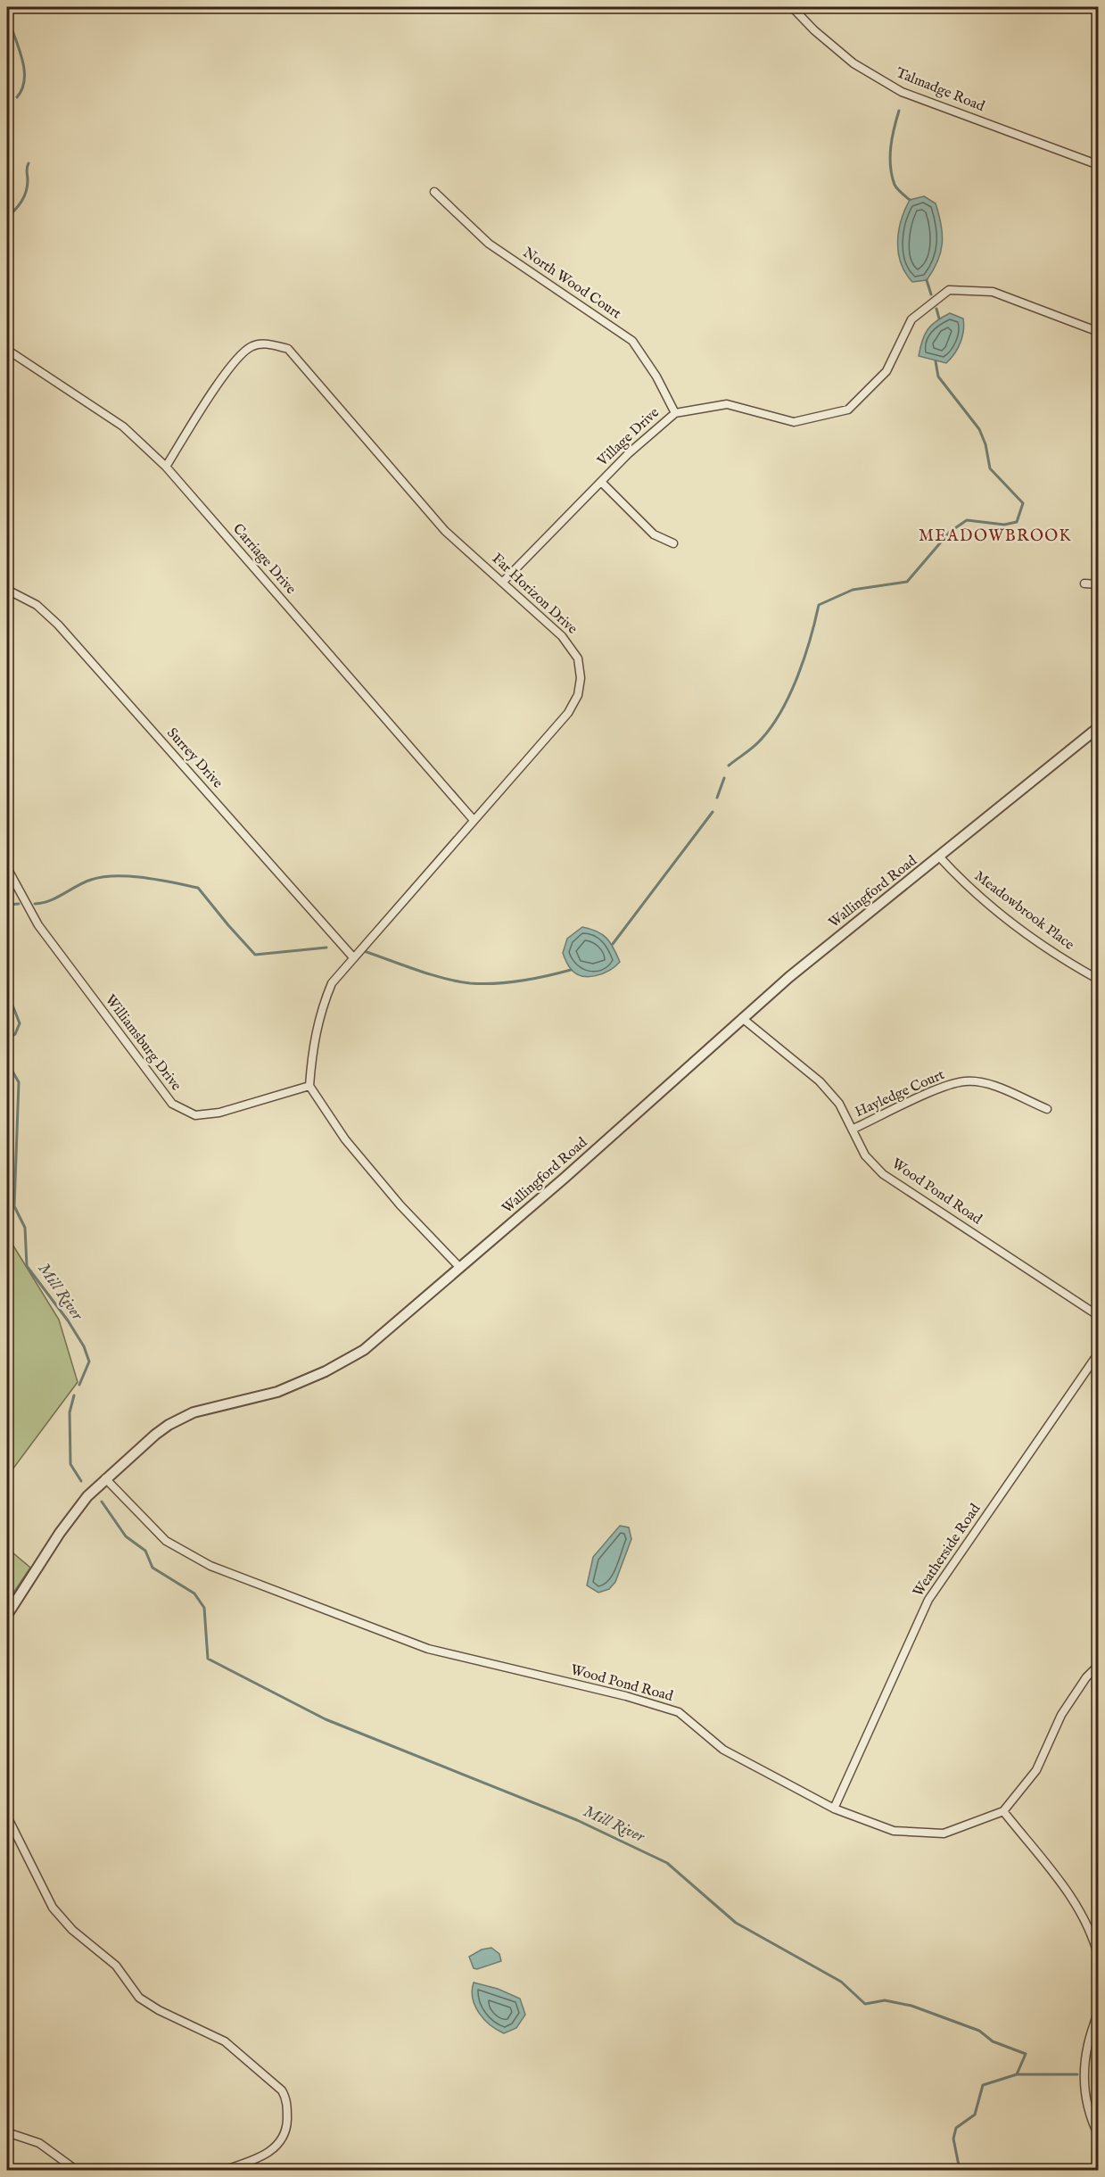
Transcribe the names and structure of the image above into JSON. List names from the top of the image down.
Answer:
{
  "streets": {
    "street": [
      "Talmadge Road",
      "North Wood Court",
      "Village Drive",
      "Carriage Drive",
      "Far Horizon Drive",
      "Surrey Drive",
      "Wallingford Road",
      "Meadowbrook Place",
      "Williamsburg Drive",
      "Hayledge Court",
      "Wood Pond Road",
      "Weatherside Road"
    ]
  },
  "crossings": [
    ["North Wood Court", "Village Drive"],
    ["Village Drive", "Far Horizon Drive"],
    ["Carriage Drive", "Far Horizon Drive"],
    ["Far Horizon Drive", "Surrey Drive"],
    ["Far Horizon Drive", "Williamsburg Drive"],
    ["Wallingford Road", "Meadowbrook Place"],
    ["Wallingford Road", "Wood Pond Road"],
    ["Hayledge Court", "Wood Pond Road"],
    ["Wood Pond Road", "Weatherside Road"]
  ],
  "districts": ["MEADOWBROOK"],
  "water": ["Mill River"]
}
